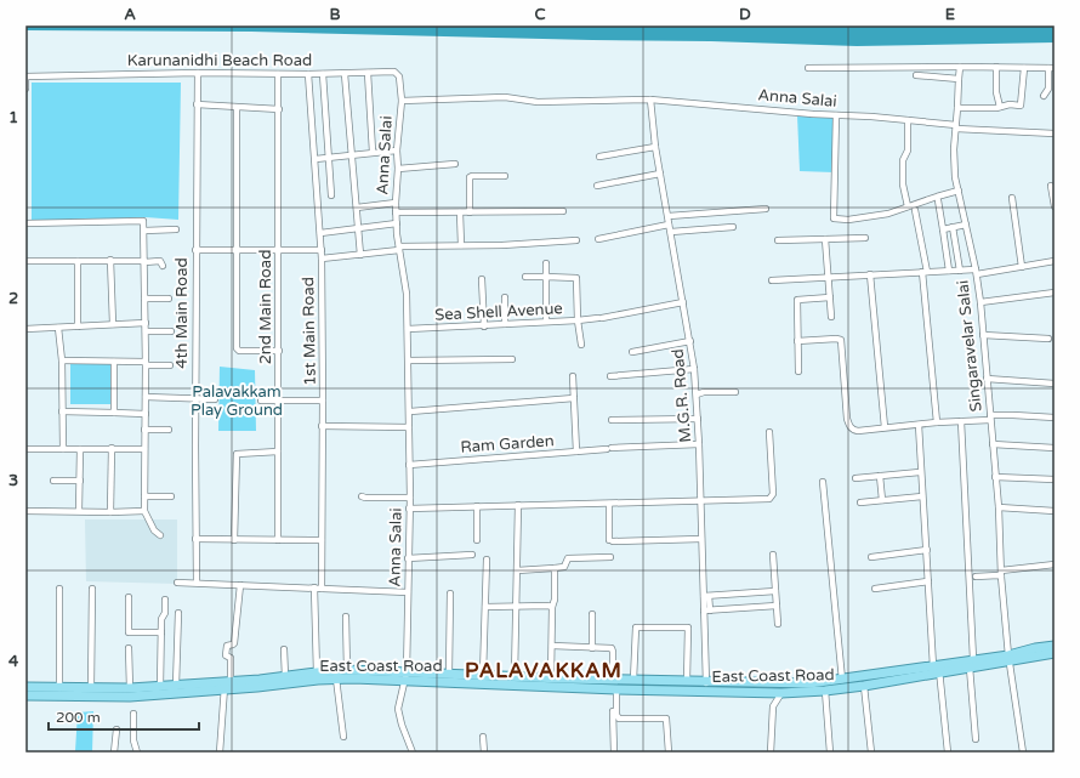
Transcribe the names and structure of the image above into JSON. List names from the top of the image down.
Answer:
{
  "streets": {
    "main road": ["East Coast Road"],
    "street": [
      "Karunanidhi Beach Road",
      "Anna Salai",
      "2nd Main Road",
      "Sea Shell Avenue",
      "4th Main Road",
      "1st Main Road",
      "Singaravelar Salai",
      "M.G.R. Road",
      "Ram Garden"
    ]
  },
  "crossings": [
    ["Karunanidhi Beach Road", "Anna Salai"],
    ["Karunanidhi Beach Road", "2nd Main Road"],
    ["Karunanidhi Beach Road", "4th Main Road"],
    ["Karunanidhi Beach Road", "1st Main Road"],
    ["Anna Salai", "Sea Shell Avenue"],
    ["Anna Salai", "Singaravelar Salai"],
    ["Anna Salai", "M.G.R. Road"],
    ["Anna Salai", "Ram Garden"],
    ["Anna Salai", "East Coast Road"],
    ["Singaravelar Salai", "East Coast Road"],
    ["M.G.R. Road", "Ram Garden"],
    ["M.G.R. Road", "East Coast Road"]
  ],
  "districts": ["PALAVAKKAM"],
  "parks": ["Palavakkam Play Ground"],
  "scale_bar": "200 m",
  "grid": {
    "columns": [
      "A",
      "B",
      "C",
      "D",
      "E"
    ],
    "rows": [
      "1",
      "2",
      "3",
      "4"
    ]
  }
}
